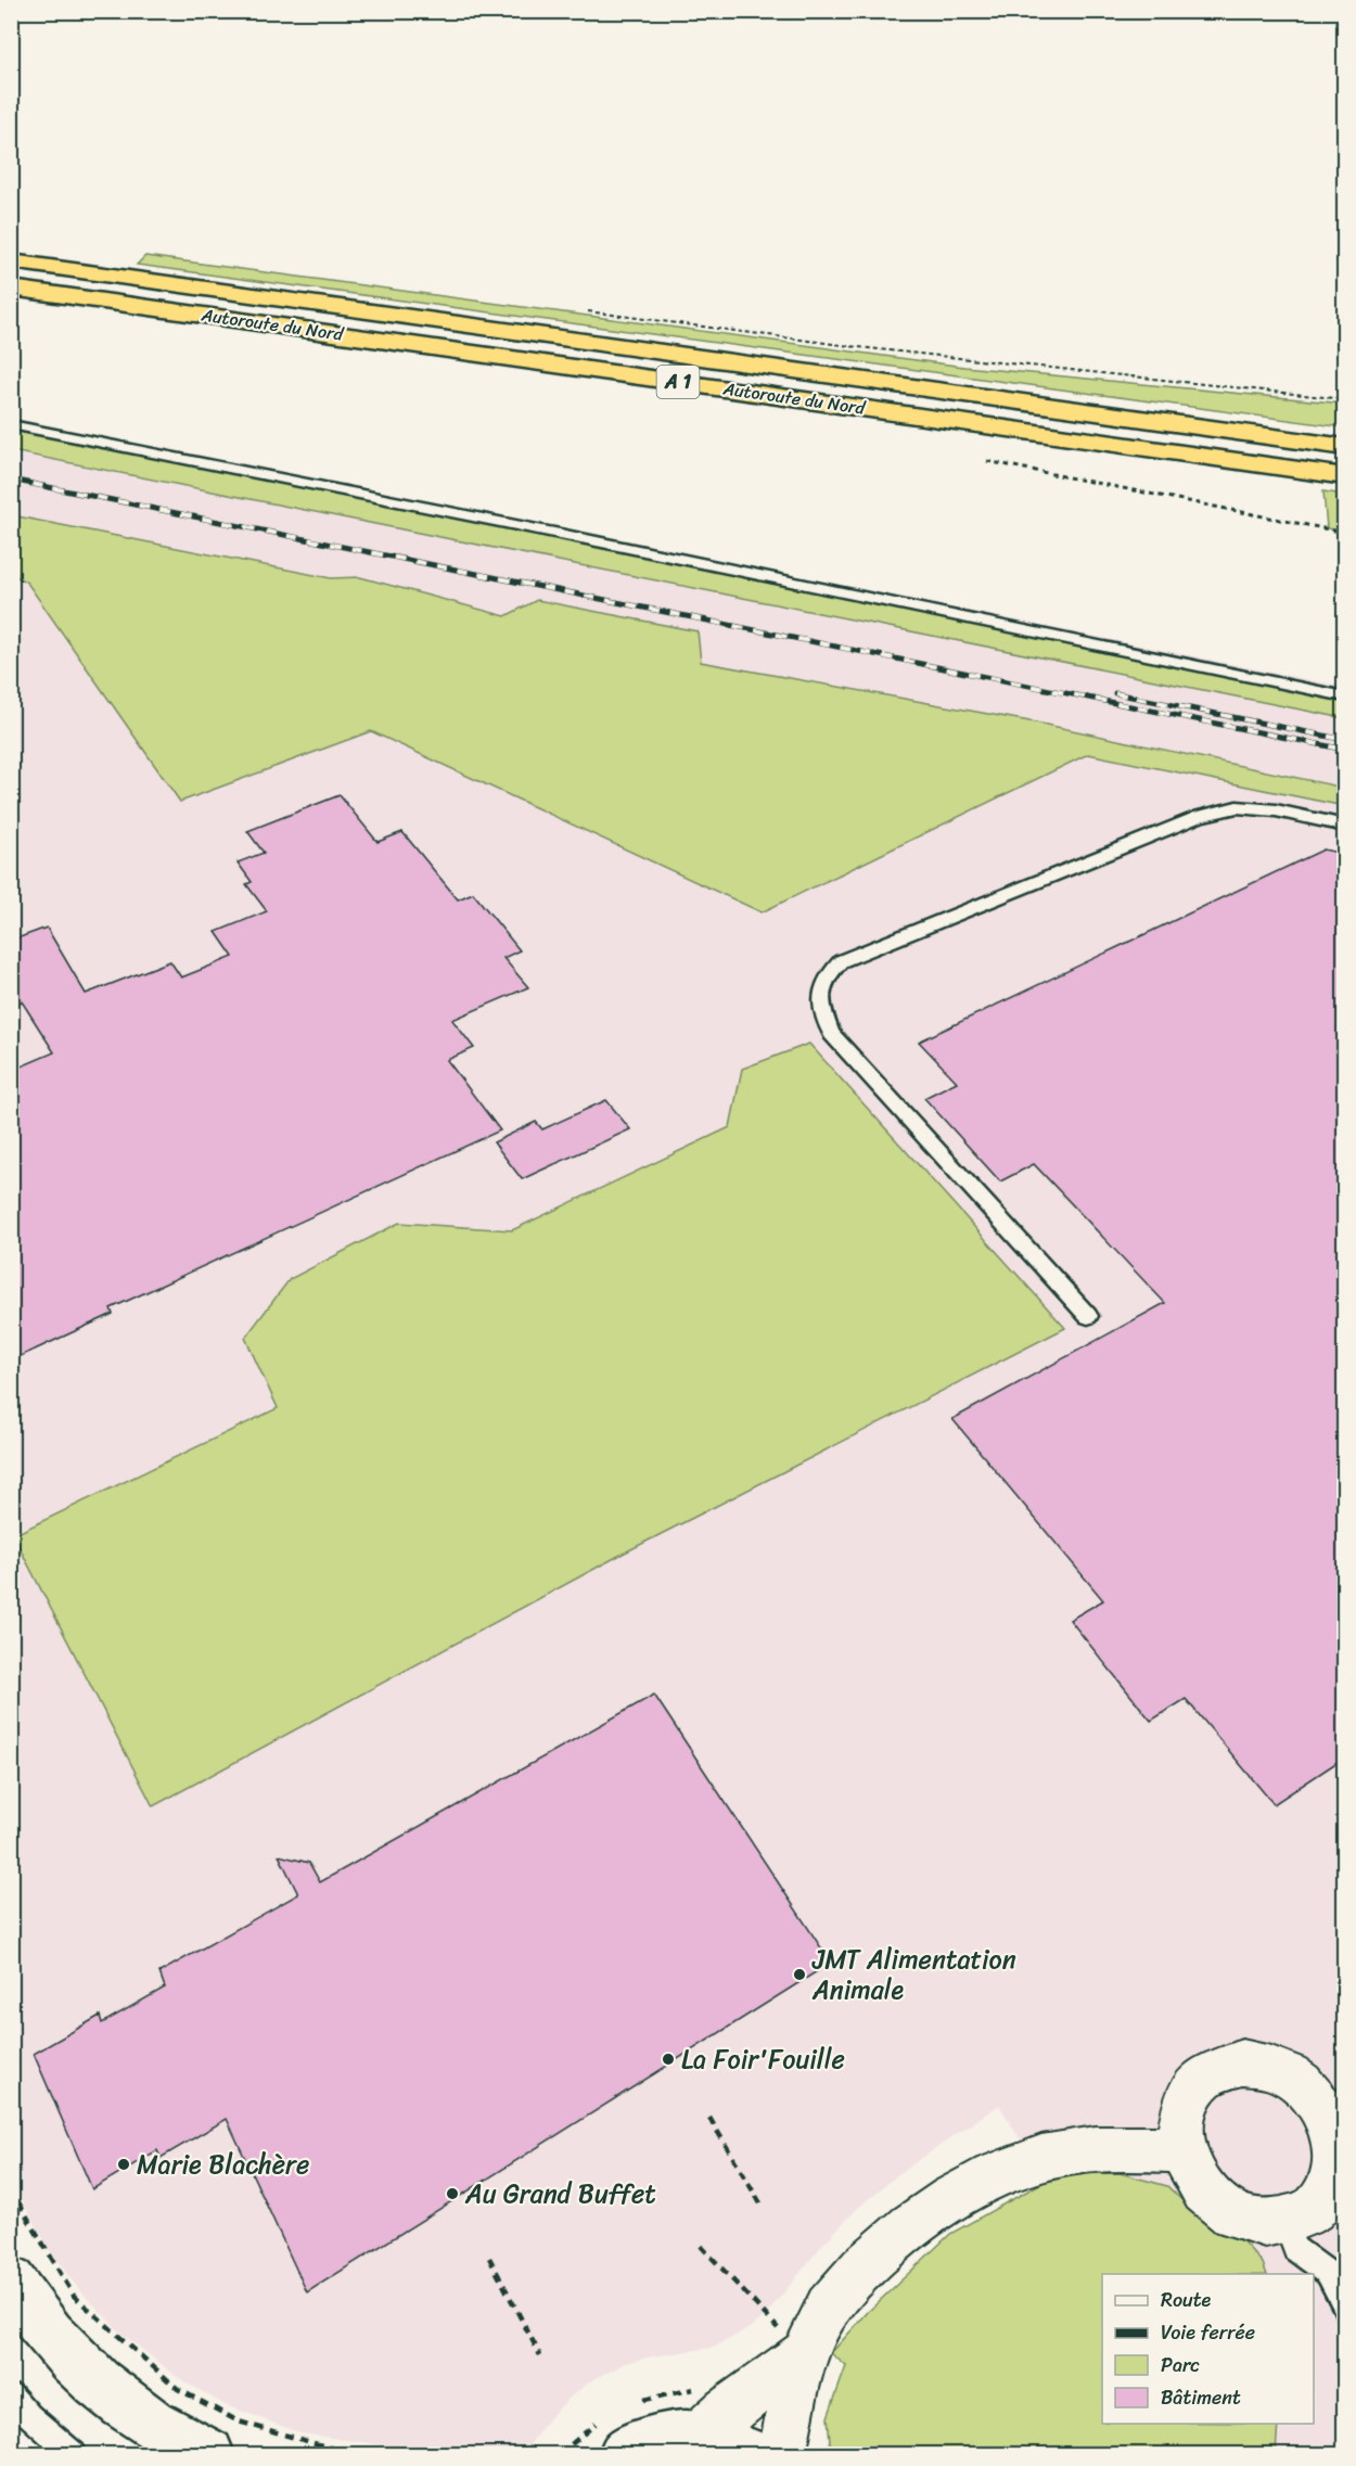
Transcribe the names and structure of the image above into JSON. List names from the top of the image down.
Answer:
{
  "streets": {
    "highway": ["Autoroute du Nord", "A 1"]
  },
  "places": [
    "JMT Alimentation Animale",
    "La Foir'Fouille",
    "Marie Blachère",
    "Au Grand Buffet"
  ],
  "legend": [
    "Route",
    "Voie ferrée",
    "Parc",
    "Bâtiment"
  ]
}
